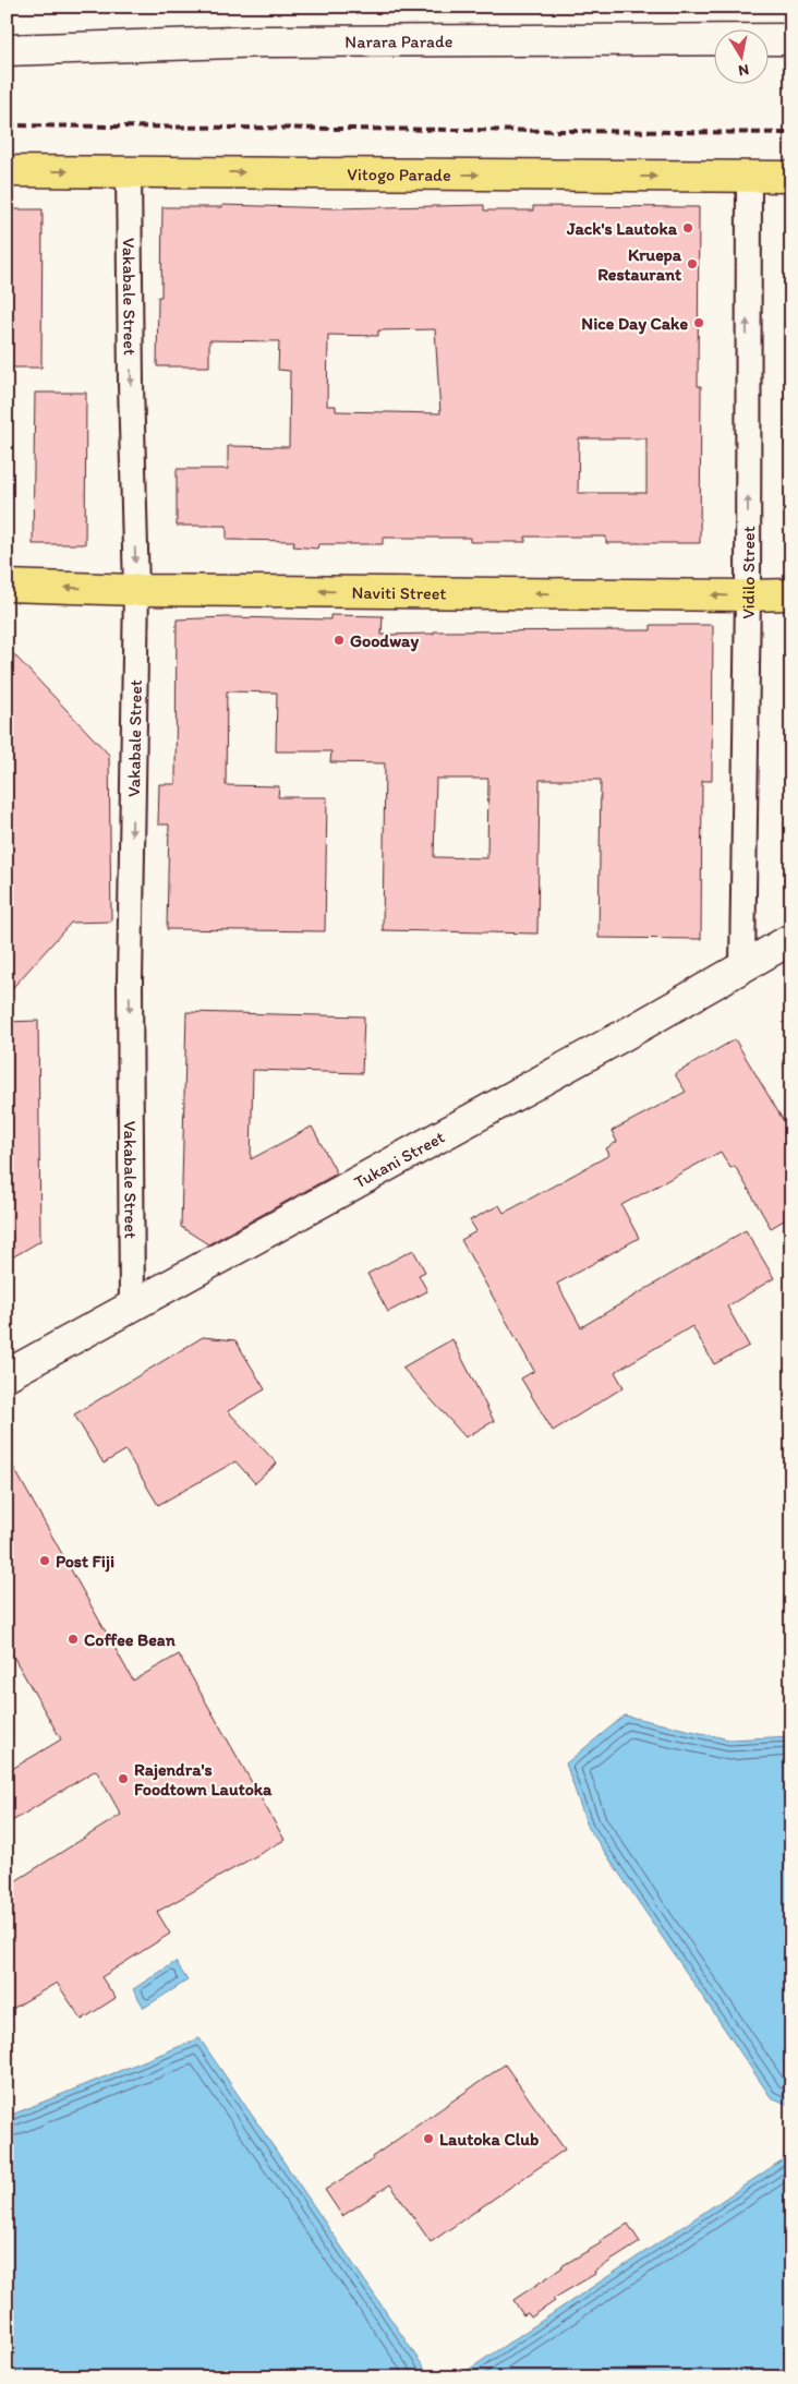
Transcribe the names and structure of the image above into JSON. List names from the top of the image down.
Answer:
{
  "streets": {
    "main road": ["Vitogo Parade", "Naviti Street"],
    "street": [
      "Narara Parade",
      "Vakabale Street",
      "Vidilo Street",
      "Tukani Street"
    ]
  },
  "crossings": [
    ["Vitogo Parade", "Vakabale Street"],
    ["Vitogo Parade", "Vidilo Street"],
    ["Vakabale Street", "Naviti Street"],
    ["Vakabale Street", "Tukani Street"],
    ["Vidilo Street", "Naviti Street"],
    ["Vidilo Street", "Tukani Street"]
  ],
  "one_way": [
    "Vitogo Parade",
    "Vakabale Street",
    "Vidilo Street",
    "Naviti Street"
  ],
  "places": [
    "Jack's Lautoka",
    "Kruepa Restaurant",
    "Nice Day Cake",
    "Goodway",
    "Post Fiji",
    "Coffee Bean",
    "Rajendra's Foodtown Lautoka",
    "Lautoka Club"
  ],
  "north": "bottom"
}
